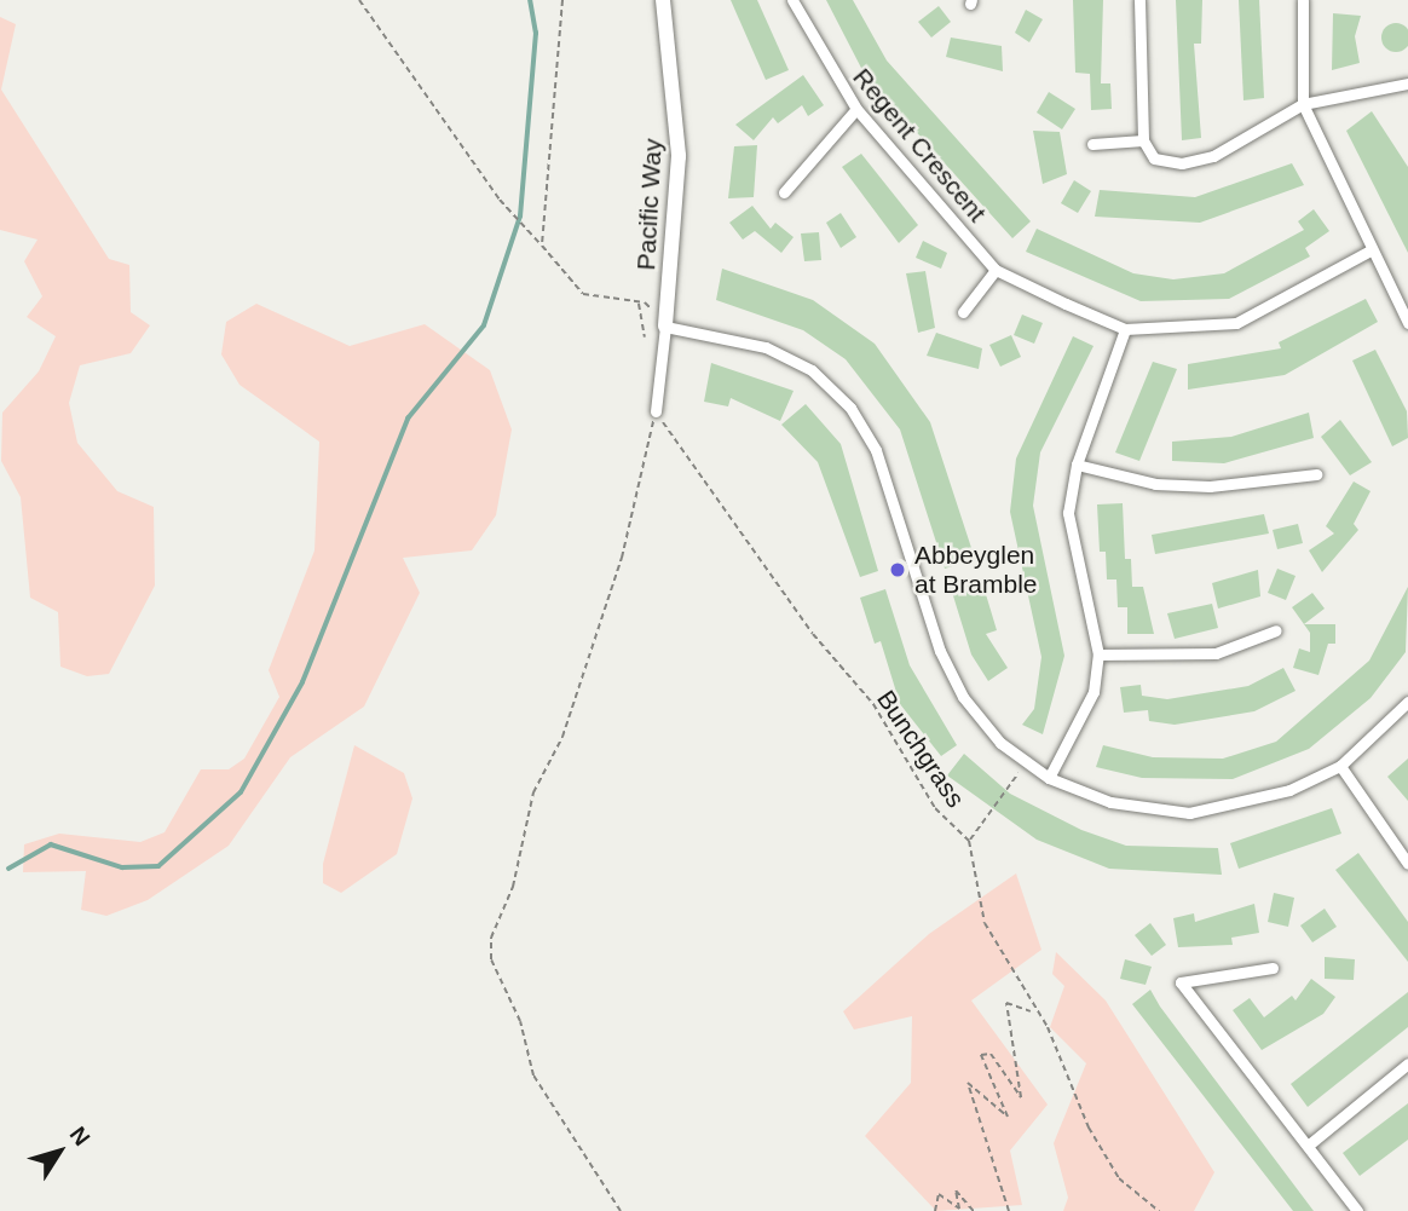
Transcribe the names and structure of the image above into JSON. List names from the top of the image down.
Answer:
{
  "streets": {
    "street": ["Regent Crescent", "Pacific Way"],
    "path": ["Bunchgrass"]
  },
  "crossings": [
    ["Pacific Way", "Bunchgrass"]
  ],
  "places": ["Abbeyglen at Bramble"],
  "north": "top right"
}
